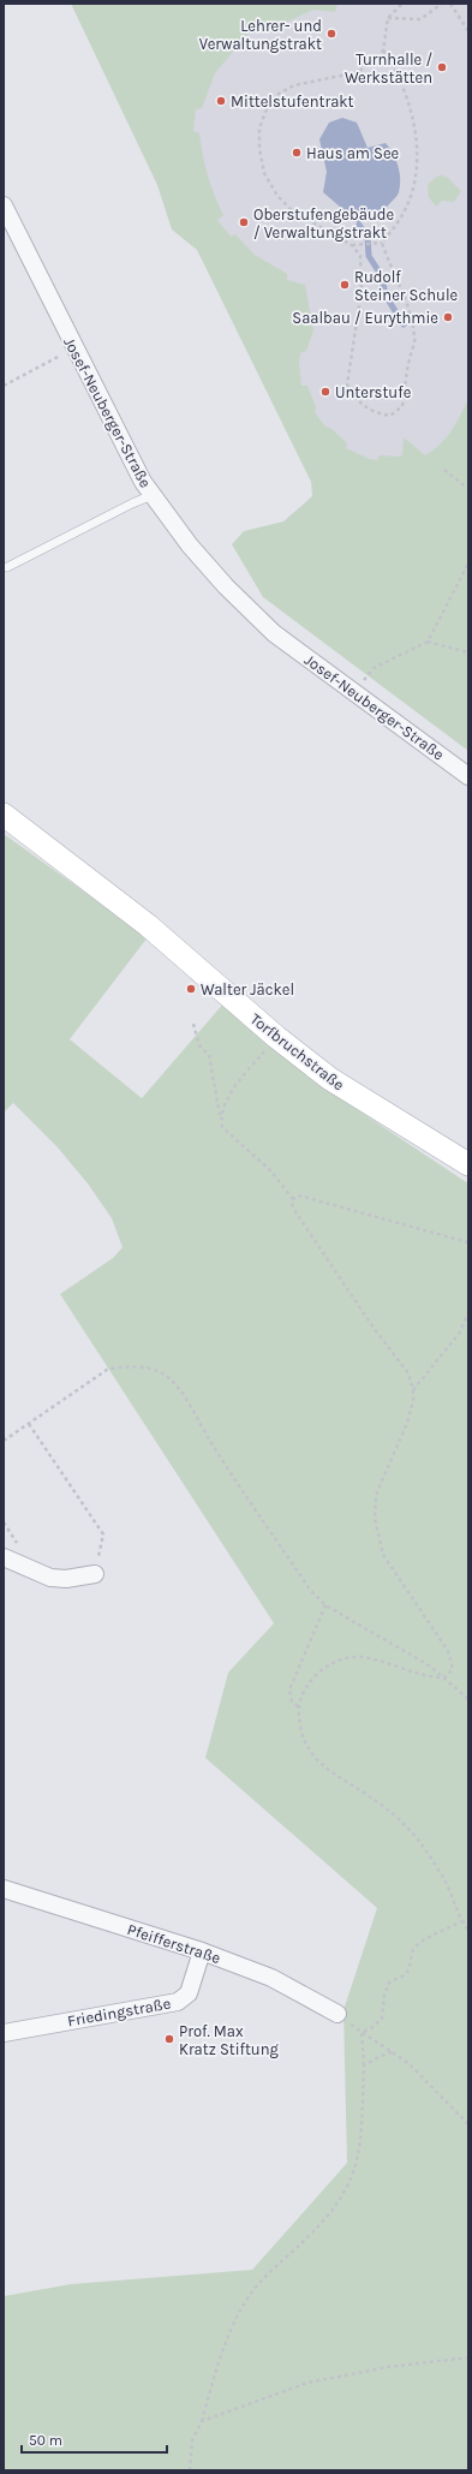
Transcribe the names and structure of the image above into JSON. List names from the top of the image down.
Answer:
{
  "streets": {
    "main road": ["Torfbruchstraße"],
    "street": ["Josef-Neuberger-Straße", "Pfeifferstraße", "Friedingstraße"]
  },
  "crossings": [
    ["Pfeifferstraße", "Friedingstraße"]
  ],
  "places": [
    "Lehrer- und Verwaltungstrakt",
    "Turnhalle / Werkstätten",
    "Mittelstufentrakt",
    "Haus am See",
    "Oberstufengebäude / Verwaltungstrakt",
    "Rudolf Steiner Schule",
    "Saalbau / Eurythmie",
    "Unterstufe",
    "Walter Jäckel",
    "Prof. Max Kratz Stiftung"
  ],
  "scale_bar": "50 m"
}
